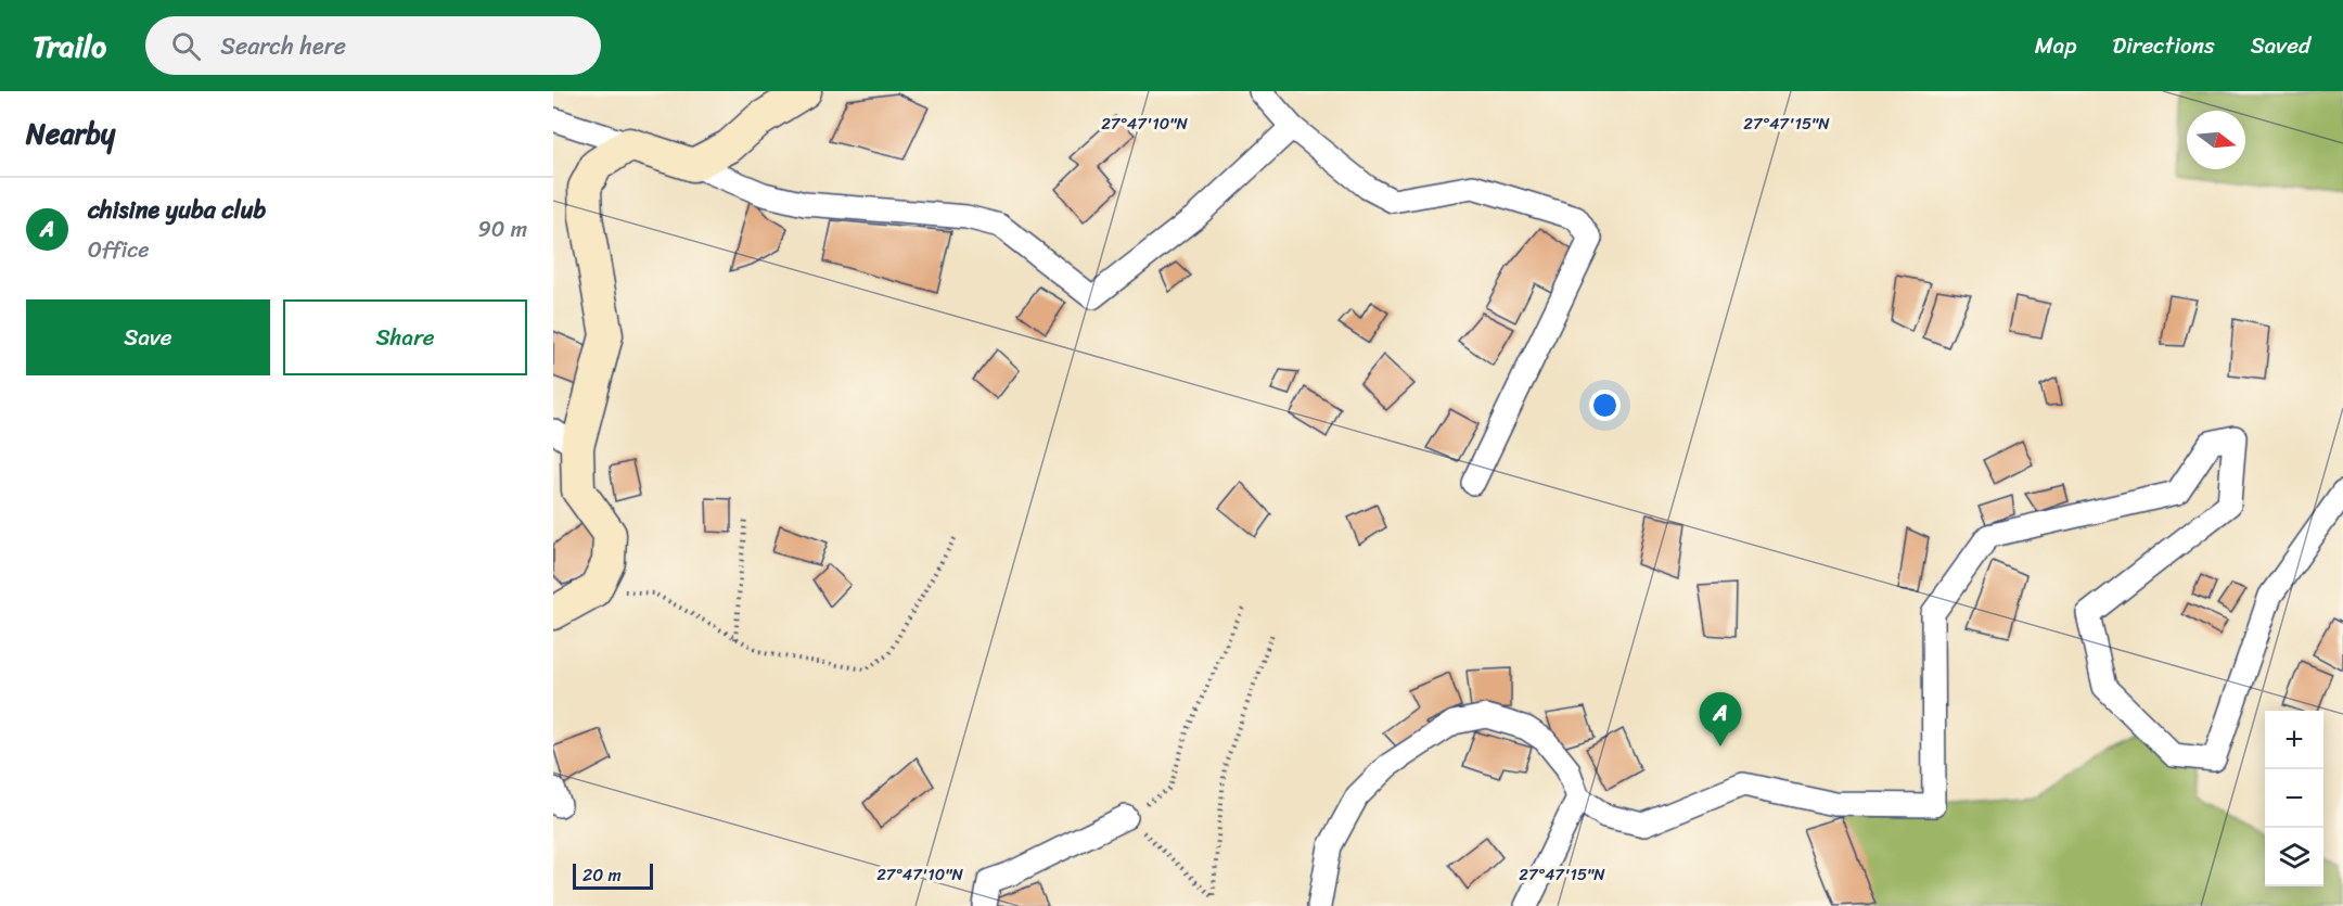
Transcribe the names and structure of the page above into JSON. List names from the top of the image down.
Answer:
{
  "scale_bar": "20 m",
  "north": "right",
  "page": {
    "header": "Trailo",
    "search": "Search here",
    "nav": ["Map", "Directions", "Saved"],
    "heading": "Nearby",
    "list": [
      {
        "mark": "A",
        "name": "chisine yuba club",
        "note": "Office",
        "value": "90 m"
      }
    ],
    "buttons": ["Save", "Share"],
    "pins": "A",
    "map_buttons": ["+", "−"],
    "scale": "20 m"
  },
  "coordinates": ["27°47'10\"N", "27°47'15\"N"]
}
